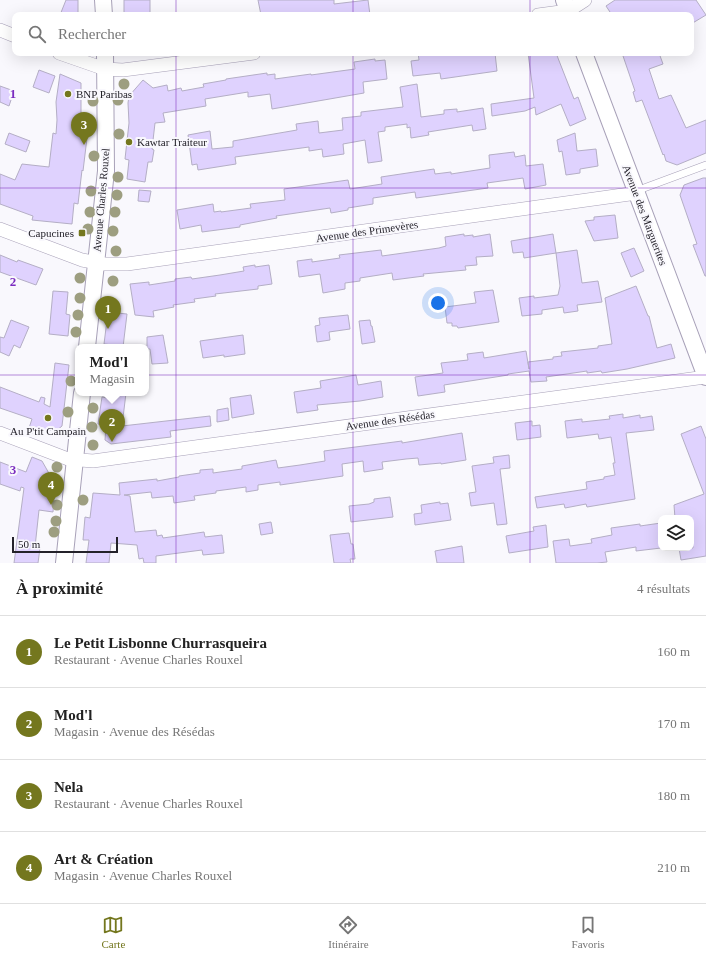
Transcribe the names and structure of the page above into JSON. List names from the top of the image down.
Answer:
{
  "streets": {
    "street": [
      "Avenue Charles Rouxel",
      "Avenue des Marguerites",
      "Avenue des Primevères",
      "Avenue des Résédas"
    ]
  },
  "crossings": [
    ["Avenue Charles Rouxel", "Avenue des Primevères"],
    ["Avenue des Marguerites", "Avenue des Primevères"],
    ["Avenue des Marguerites", "Avenue des Résédas"]
  ],
  "places": {
    "other": ["BNP Paribas", "Kawtar Traiteur", "Au P'tit Campain"],
    "transit": ["Capucines"]
  },
  "scale_bar": "50 m",
  "page": {
    "search": "Rechercher",
    "pins": [
      "3",
      "1",
      "2",
      "4"
    ],
    "popup": ["Mod'l", "Magasin"],
    "scale": "50 m",
    "heading": ["À proximité", "4 résultats"],
    "list": [
      {
        "mark": "1",
        "name": "Le Petit Lisbonne Churrasqueira",
        "note": "Restaurant · Avenue Charles Rouxel",
        "value": "160 m"
      },
      {
        "mark": "2",
        "name": "Mod'l",
        "note": "Magasin · Avenue des Résédas",
        "value": "170 m"
      },
      {
        "mark": "3",
        "name": "Nela",
        "note": "Restaurant · Avenue Charles Rouxel",
        "value": "180 m"
      },
      {
        "mark": "4",
        "name": "Art & Création",
        "note": "Magasin · Avenue Charles Rouxel",
        "value": "210 m"
      }
    ],
    "nav": ["Carte", "Itinéraire", "Favoris"]
  },
  "grid": {
    "rows": ["1", "2", "3"]
  }
}
